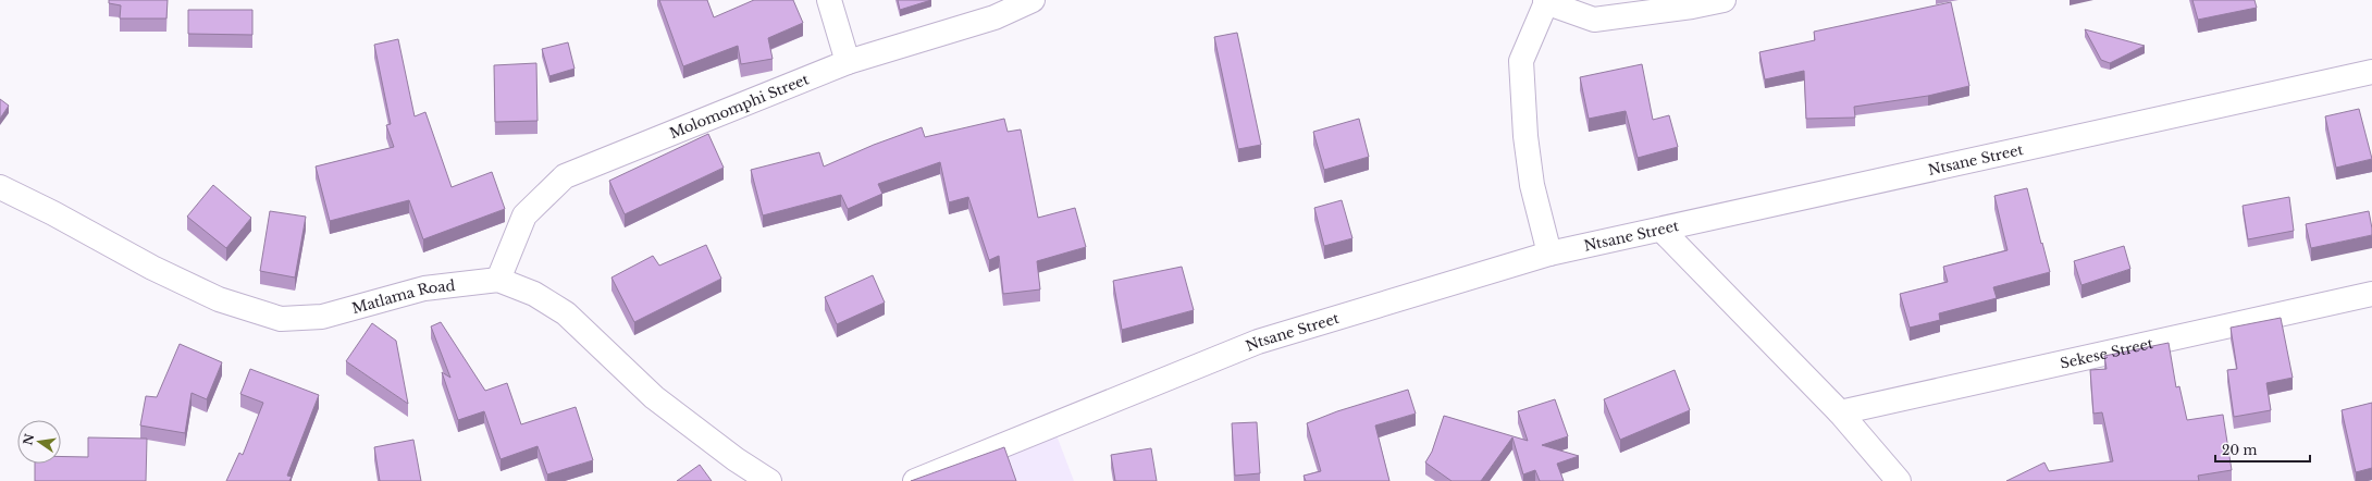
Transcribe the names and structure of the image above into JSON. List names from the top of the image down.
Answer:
{
  "streets": {
    "street": [
      "Molomomphi Street",
      "Ntsane Street",
      "Matlama Road",
      "Sekese Street"
    ]
  },
  "crossings": [
    ["Molomomphi Street", "Matlama Road"]
  ],
  "scale_bar": "20 m",
  "north": "left"
}
